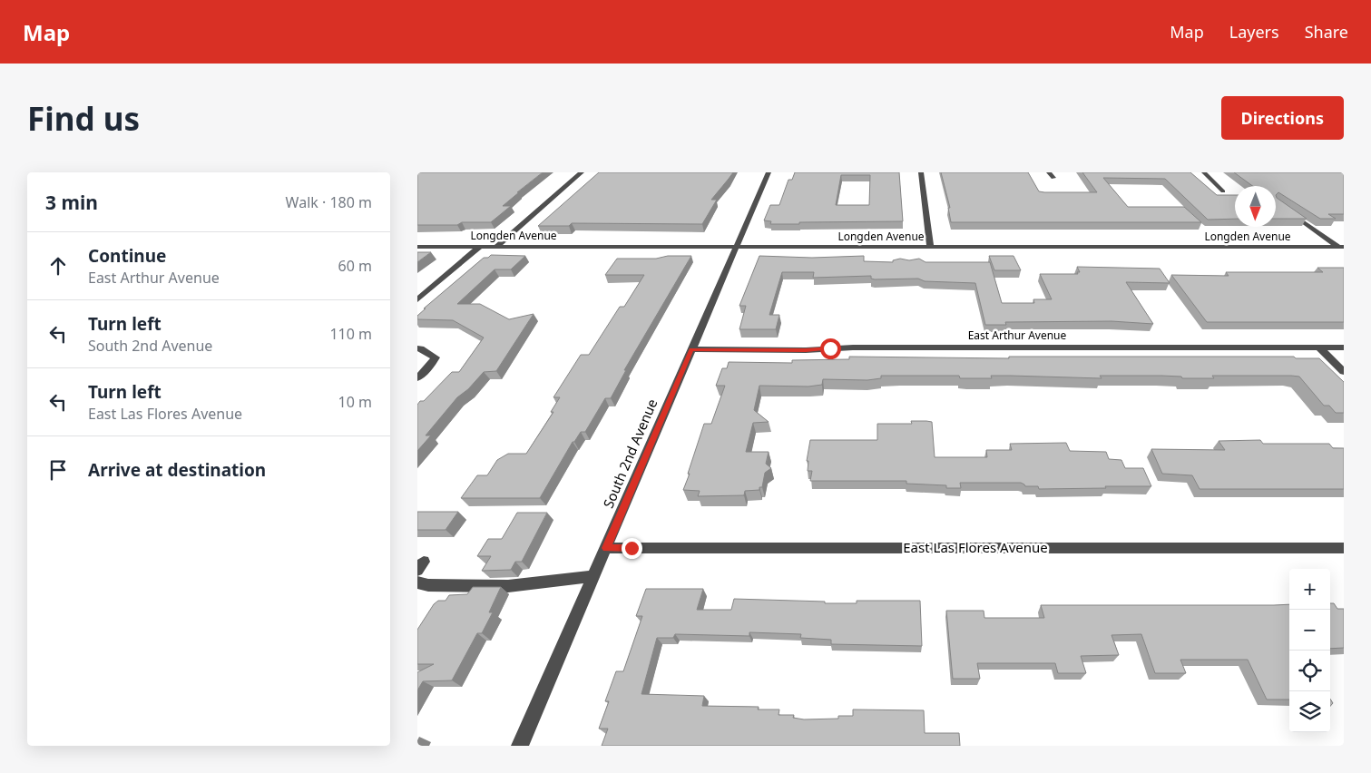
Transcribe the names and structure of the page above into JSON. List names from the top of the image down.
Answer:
{
  "streets": {
    "street": [
      "Longden Avenue",
      "East Arthur Avenue",
      "South 2nd Avenue",
      "East Las Flores Avenue"
    ]
  },
  "crossings": [
    ["Longden Avenue", "South 2nd Avenue"],
    ["East Arthur Avenue", "South 2nd Avenue"],
    ["South 2nd Avenue", "East Las Flores Avenue"]
  ],
  "north": "bottom",
  "page": {
    "header": "Map",
    "nav": ["Map", "Layers", "Share"],
    "buttons": "Directions",
    "title": "Find us",
    "heading": ["3 min", "Walk · 180 m"],
    "list": [
      ["Continue", "East Arthur Avenue", "60 m"],
      ["Turn left", "South 2nd Avenue", "110 m"],
      ["Turn left", "East Las Flores Avenue", "10 m"],
      "Arrive at destination"
    ],
    "map_buttons": ["+", "−"]
  }
}
